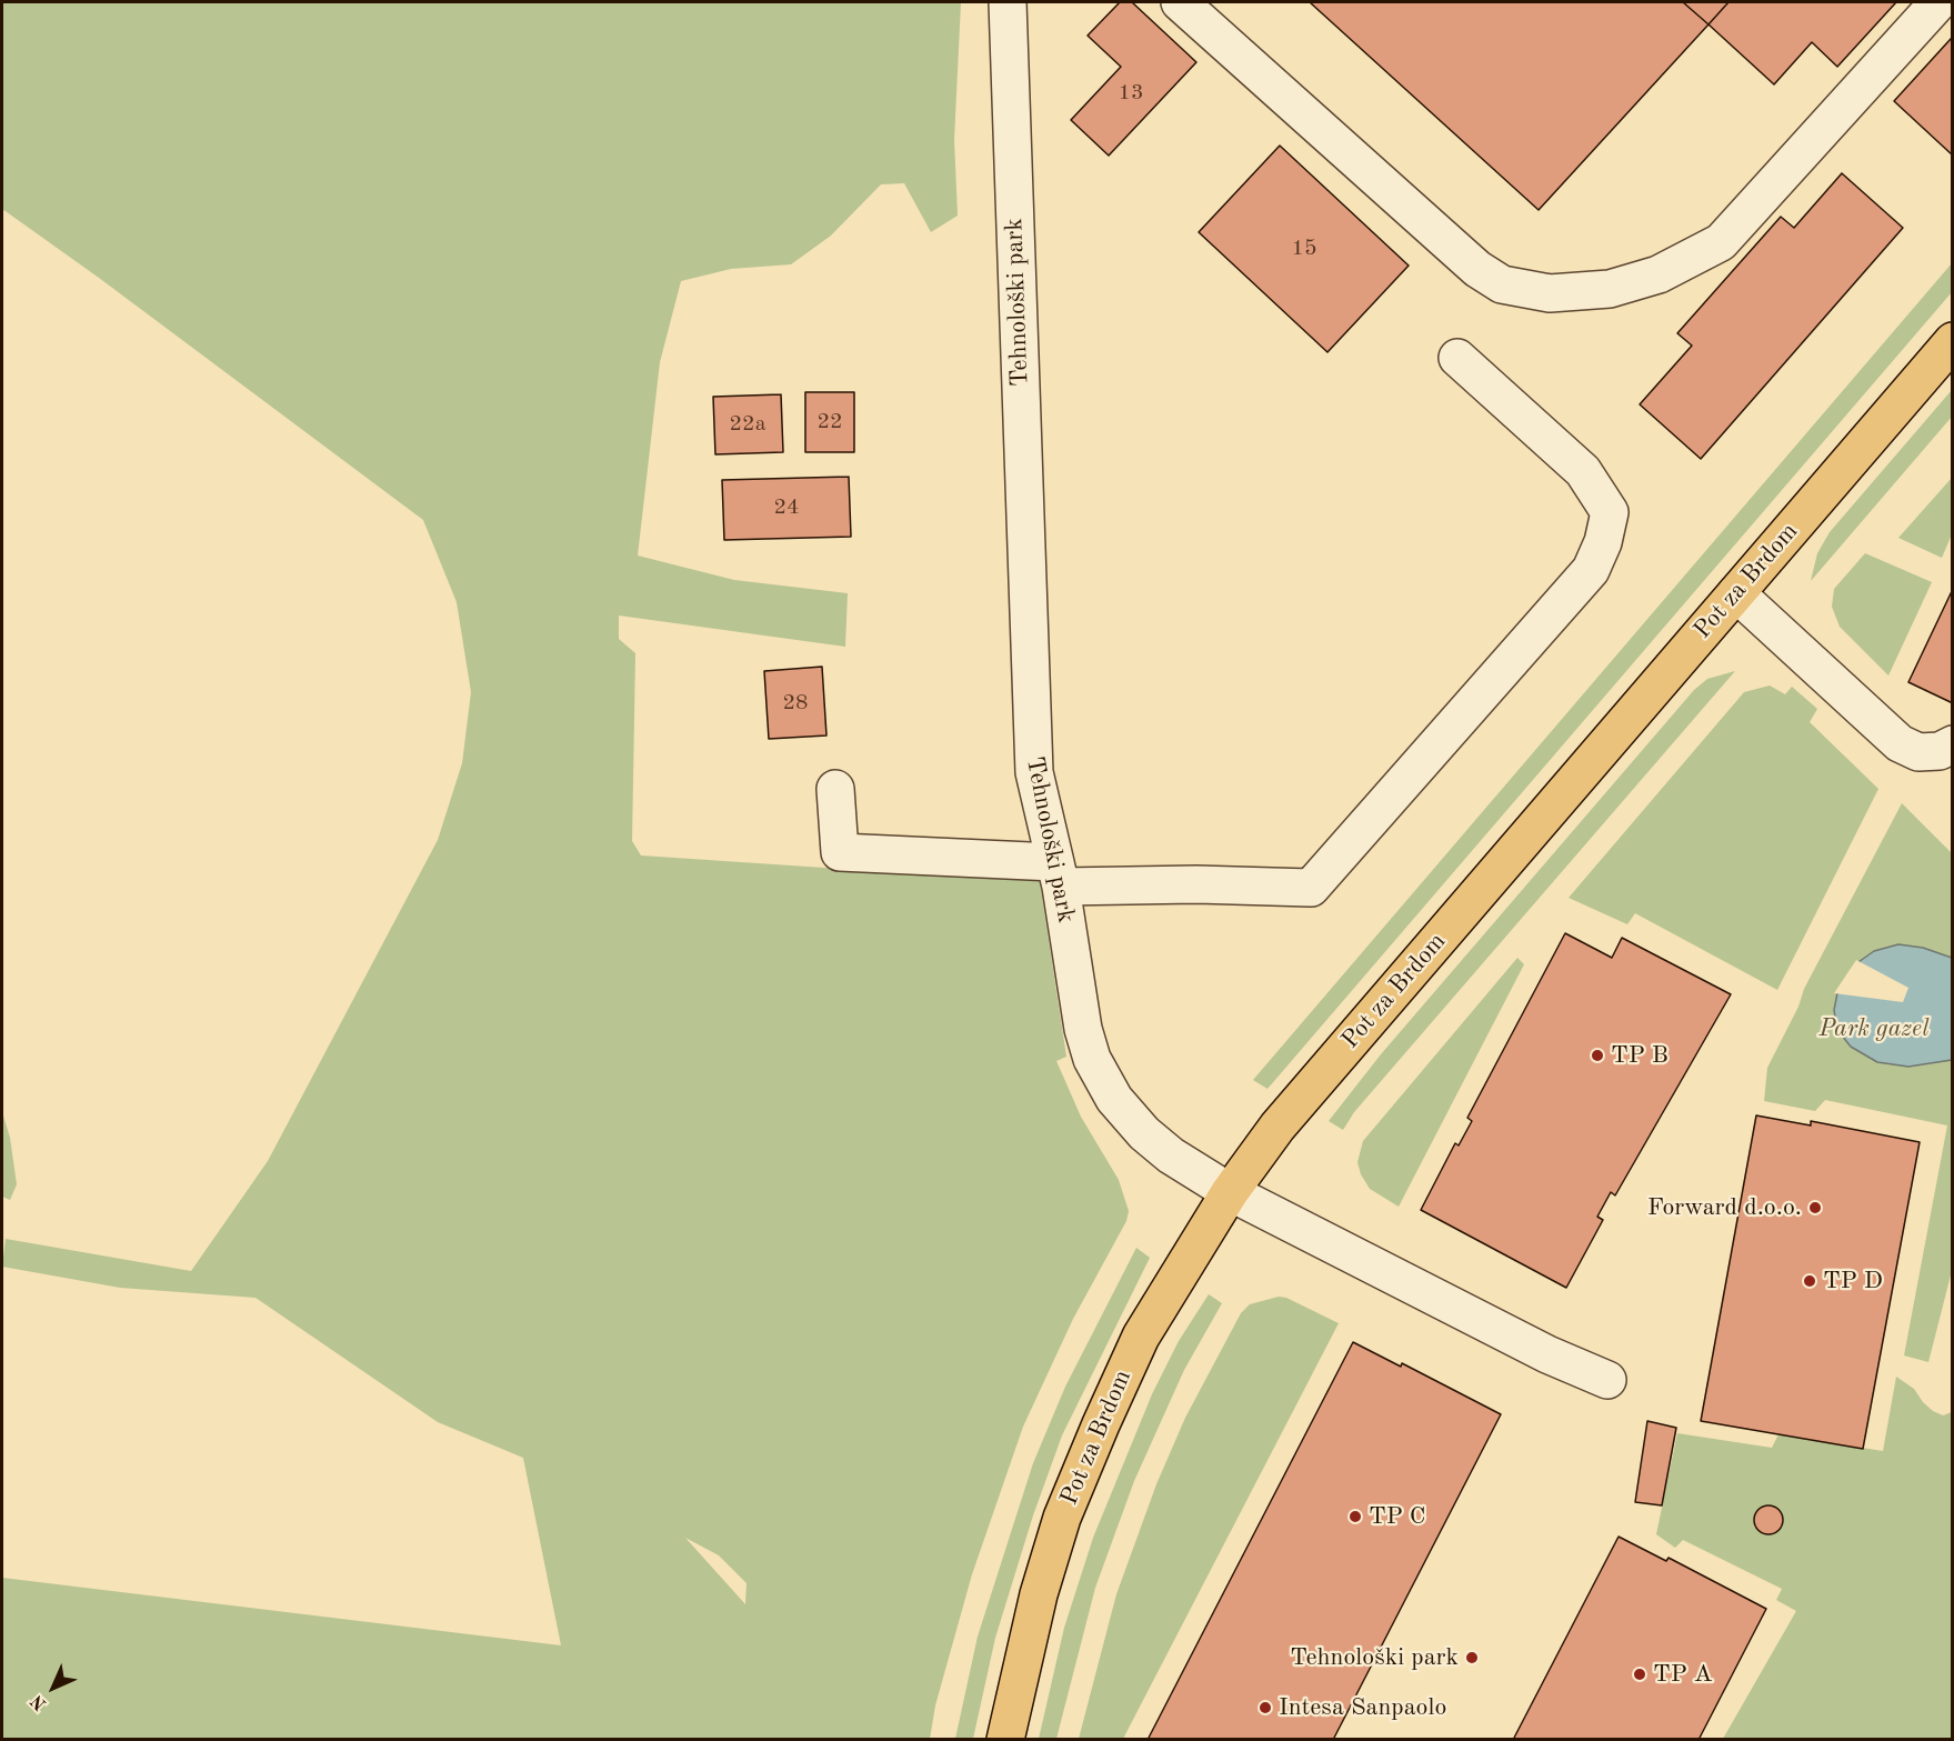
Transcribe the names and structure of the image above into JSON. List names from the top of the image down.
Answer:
{
  "streets": {
    "main road": ["Pot za Brdom"],
    "street": ["Tehnološki park"]
  },
  "crossings": [
    ["Tehnološki park", "Pot za Brdom"]
  ],
  "parks": ["Park gazel"],
  "places": [
    "TP B",
    "Forward d.o.o.",
    "TP D",
    "TP C",
    "Tehnološki park",
    "TP A",
    "Intesa Sanpaolo"
  ],
  "house_numbers": [
    "13",
    "15",
    "22",
    "22a",
    "24",
    "28"
  ],
  "north": "bottom left"
}
